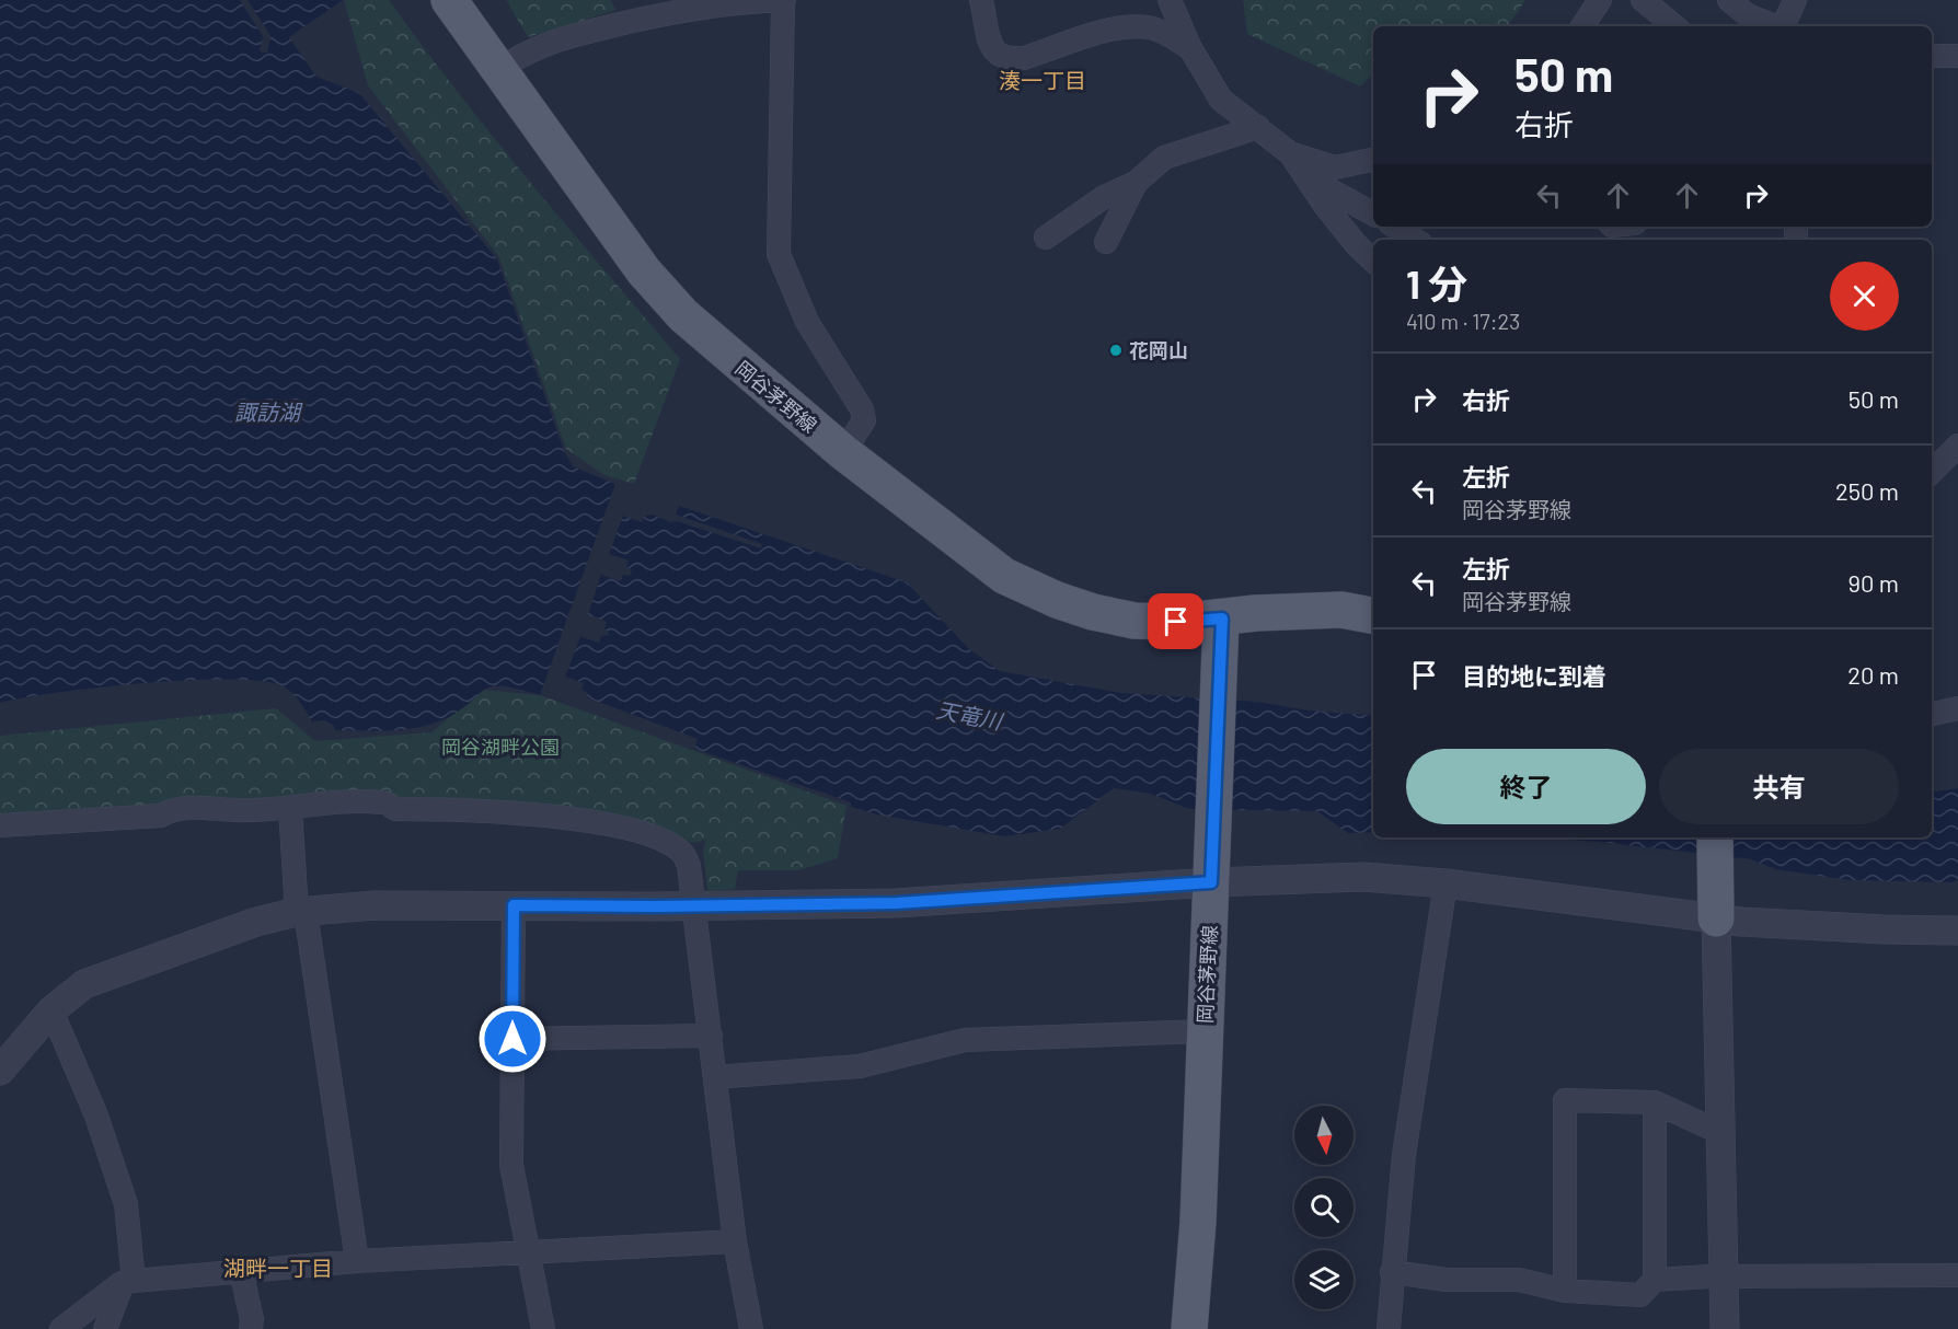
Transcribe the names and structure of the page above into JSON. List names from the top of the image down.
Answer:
{
  "streets": {
    "main road": ["岡谷茅野線"]
  },
  "districts": ["湊一丁目", "湖畔一丁目"],
  "water": ["諏訪湖", "天竜川"],
  "parks": ["岡谷湖畔公園"],
  "places": ["花岡山"],
  "north": "bottom",
  "page": {
    "turn": ["50 m", "右折"],
    "heading": ["1 分", "410 m · 17:23"],
    "list": [
      {
        "name": "右折",
        "value": "50 m"
      },
      {
        "name": "左折",
        "note": "岡谷茅野線",
        "value": "250 m"
      },
      {
        "name": "左折",
        "note": "岡谷茅野線",
        "value": "90 m"
      },
      {
        "name": "目的地に到着",
        "value": "20 m"
      }
    ],
    "buttons": ["終了", "共有"]
  }
}
